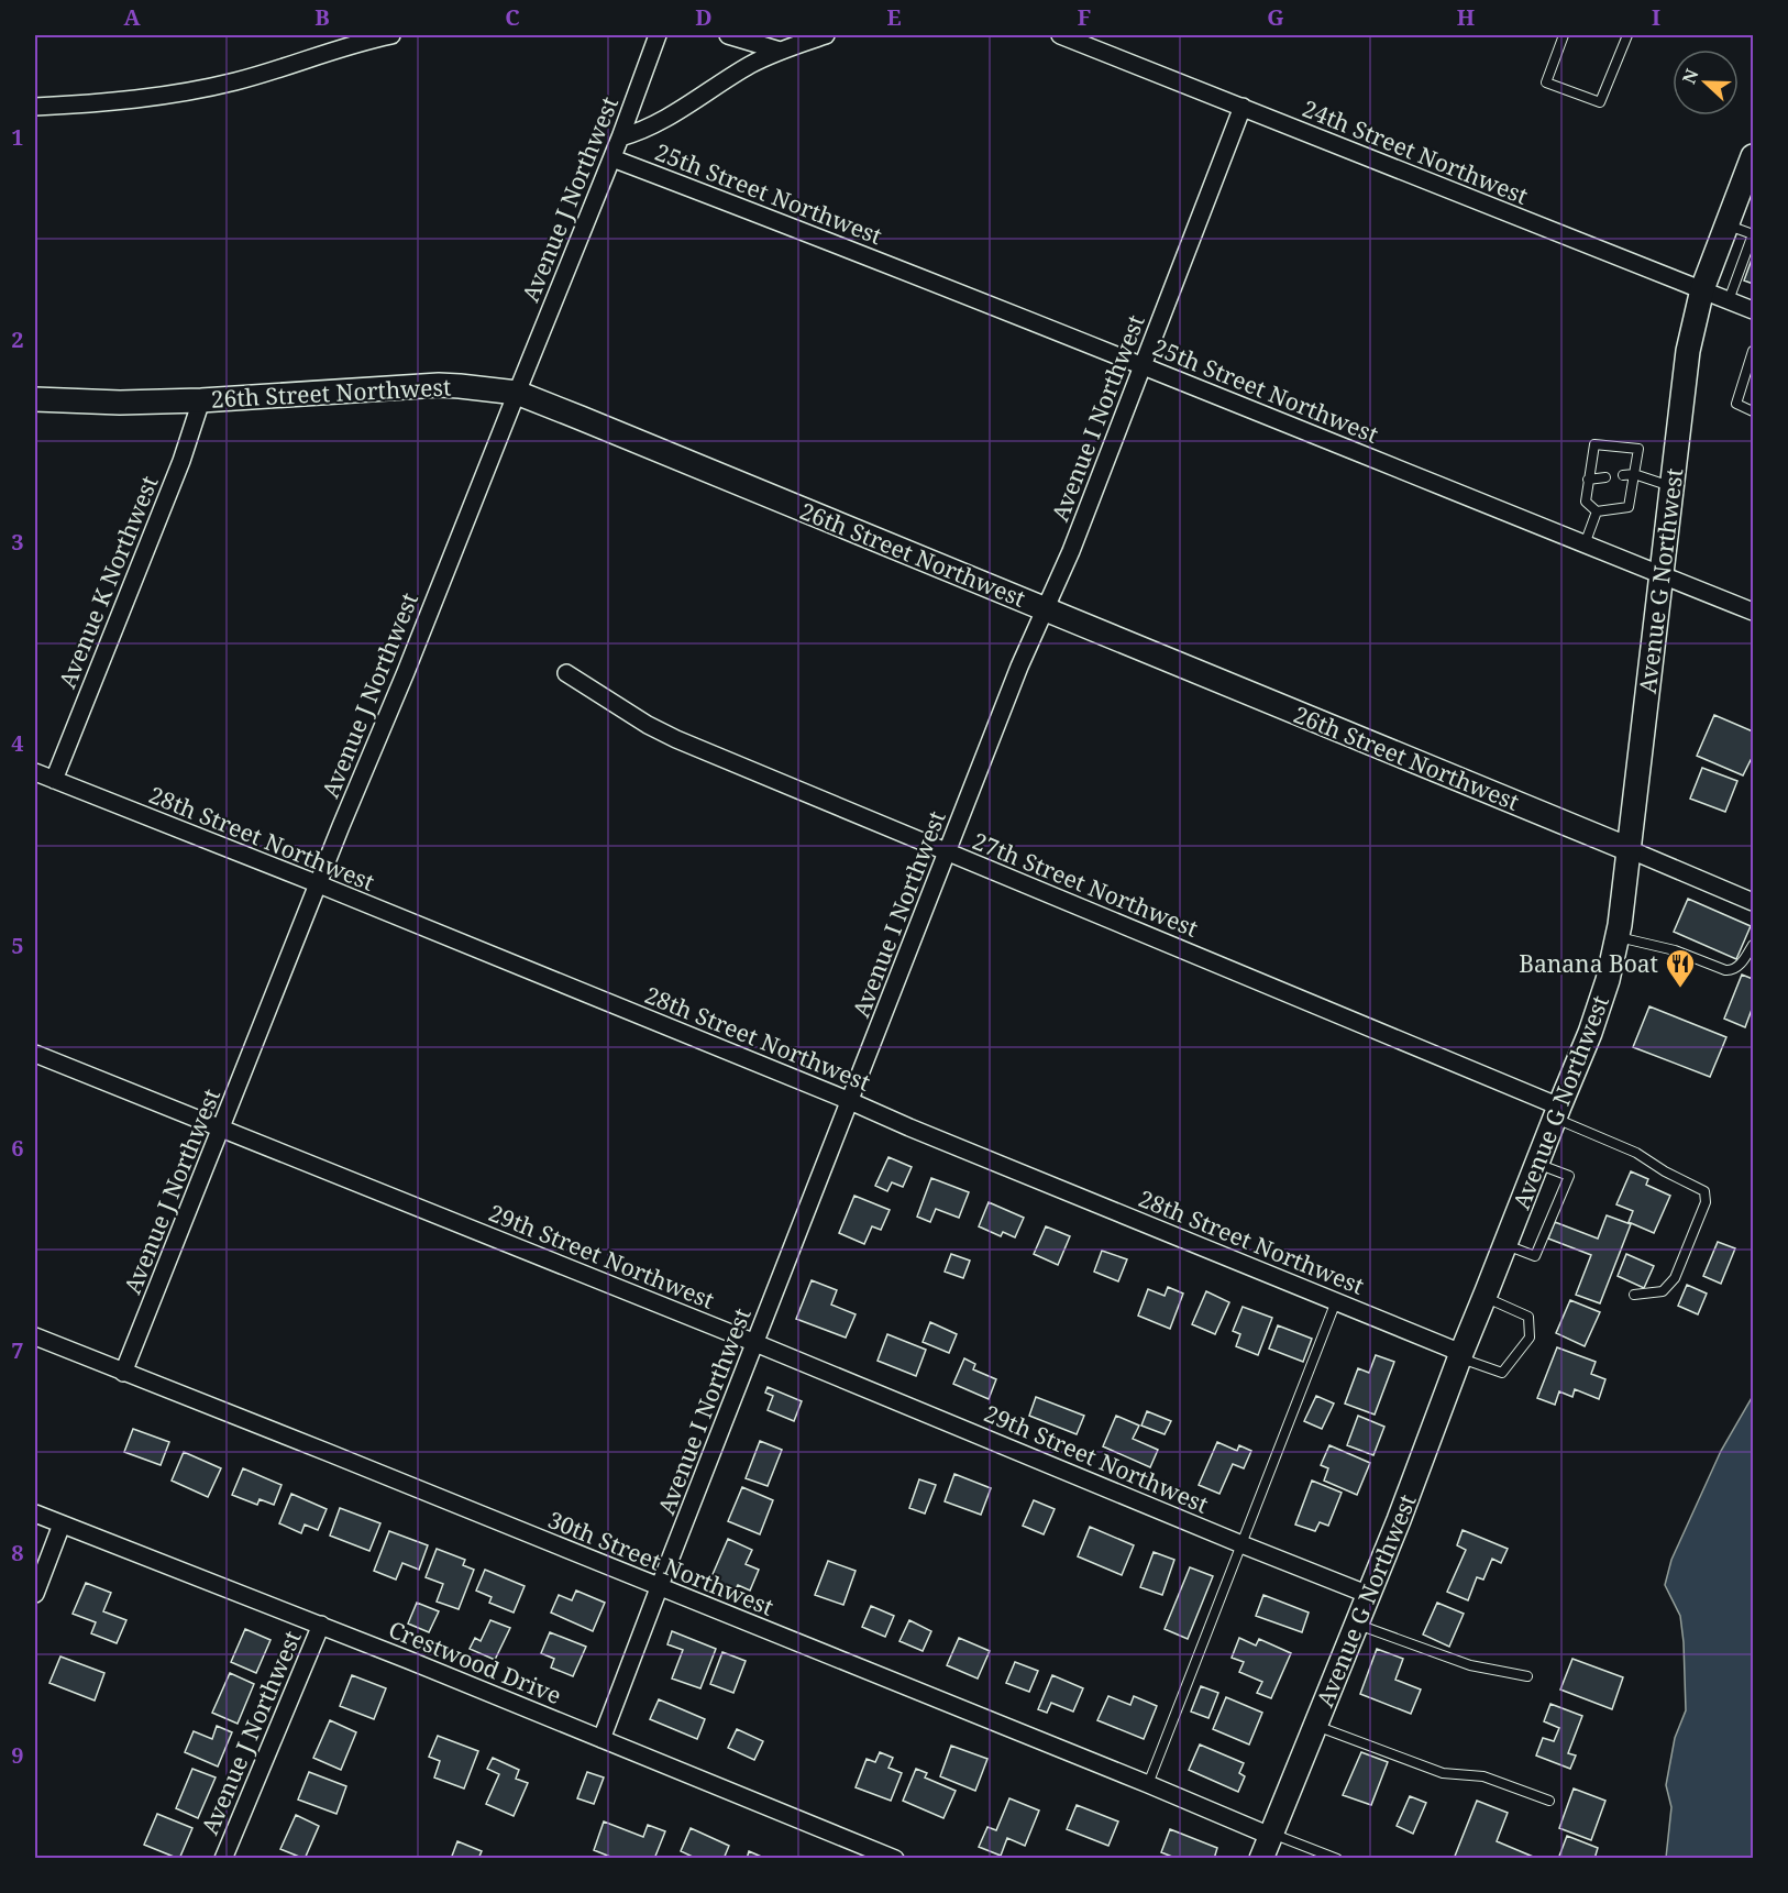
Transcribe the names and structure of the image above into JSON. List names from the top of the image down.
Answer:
{
  "streets": {
    "main road": ["26th Street Northwest", "Avenue G Northwest"],
    "street": [
      "24th Street Northwest",
      "25th Street Northwest",
      "Avenue J Northwest",
      "Avenue I Northwest",
      "Avenue K Northwest",
      "28th Street Northwest",
      "27th Street Northwest",
      "29th Street Northwest",
      "30th Street Northwest",
      "Crestwood Drive"
    ]
  },
  "crossings": [
    ["24th Street Northwest", "Avenue I Northwest"],
    ["24th Street Northwest", "Avenue G Northwest"],
    ["25th Street Northwest", "Avenue J Northwest"],
    ["25th Street Northwest", "Avenue I Northwest"],
    ["25th Street Northwest", "Avenue G Northwest"],
    ["Avenue J Northwest", "26th Street Northwest"],
    ["Avenue J Northwest", "28th Street Northwest"],
    ["Avenue J Northwest", "29th Street Northwest"],
    ["Avenue J Northwest", "30th Street Northwest"],
    ["Avenue J Northwest", "Crestwood Drive"],
    ["26th Street Northwest", "Avenue I Northwest"],
    ["26th Street Northwest", "Avenue G Northwest"],
    ["26th Street Northwest", "Avenue K Northwest"],
    ["Avenue I Northwest", "28th Street Northwest"],
    ["Avenue I Northwest", "27th Street Northwest"],
    ["Avenue I Northwest", "29th Street Northwest"],
    ["Avenue I Northwest", "30th Street Northwest"],
    ["Avenue I Northwest", "Crestwood Drive"],
    ["Avenue G Northwest", "28th Street Northwest"],
    ["Avenue G Northwest", "27th Street Northwest"],
    ["Avenue G Northwest", "29th Street Northwest"],
    ["Avenue G Northwest", "30th Street Northwest"],
    ["Avenue K Northwest", "28th Street Northwest"]
  ],
  "places": {
    "restaurant": ["Banana Boat"]
  },
  "north": "left",
  "grid": {
    "columns": [
      "A",
      "B",
      "C",
      "D",
      "E",
      "F",
      "G",
      "H",
      "I"
    ],
    "rows": [
      "1",
      "2",
      "3",
      "4",
      "5",
      "6",
      "7",
      "8",
      "9"
    ]
  }
}
